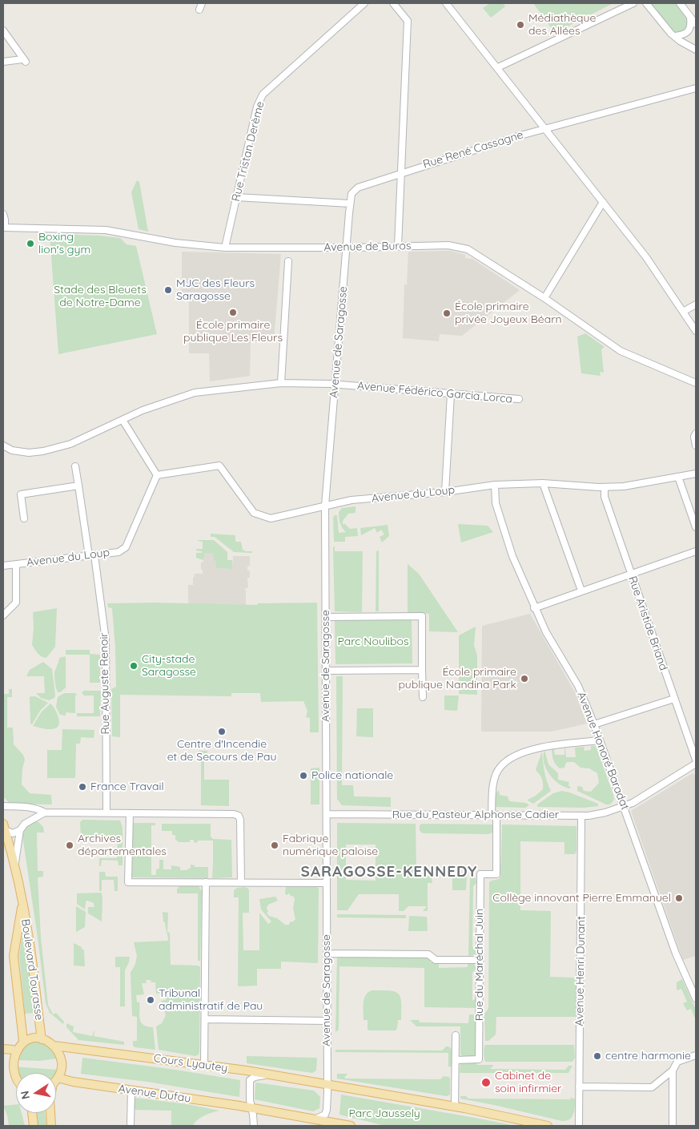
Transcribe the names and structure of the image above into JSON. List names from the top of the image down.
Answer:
{
  "streets": {
    "main road": ["Boulevard Tourasse", "Cours Lyautey", "Avenue Dufau"],
    "street": [
      "Rue René Cassagne",
      "Rue Tristan Derème",
      "Avenue de Buros",
      "Avenue de Saragosse",
      "Avenue Fédérico Garcia Lorca",
      "Avenue du Loup",
      "Rue Aristide Briand",
      "Rue Auguste Renoir",
      "Avenue Honoré Baradat",
      "Rue du Pasteur Alphonse Cadier",
      "Rue du Maréchal Juin",
      "Avenue Henri Dunant"
    ]
  },
  "crossings": [
    ["Rue René Cassagne", "Avenue de Saragosse"],
    ["Rue Tristan Derème", "Avenue de Buros"],
    ["Avenue de Buros", "Avenue de Saragosse"],
    ["Avenue de Saragosse", "Avenue Fédérico Garcia Lorca"],
    ["Avenue de Saragosse", "Avenue du Loup"],
    ["Avenue de Saragosse", "Rue du Pasteur Alphonse Cadier"],
    ["Avenue de Saragosse", "Cours Lyautey"],
    ["Avenue du Loup", "Rue Aristide Briand"],
    ["Avenue du Loup", "Rue Auguste Renoir"],
    ["Avenue du Loup", "Avenue Honoré Baradat"],
    ["Avenue Honoré Baradat", "Rue du Pasteur Alphonse Cadier"],
    ["Rue du Pasteur Alphonse Cadier", "Rue du Maréchal Juin"],
    ["Rue du Pasteur Alphonse Cadier", "Avenue Henri Dunant"]
  ],
  "districts": ["SARAGOSSE-KENNEDY"],
  "parks": ["Stade des Bleuets de Notre-Dame", "Parc Noulibos", "Parc Jaussely"],
  "places": [
    "Médiathèque des Allées",
    "Boxing lion's gym",
    "MJC des Fleurs Saragosse",
    "École primaire publique Les Fleurs",
    "École primaire privée Joyeux Béarn",
    "City-stade Saragosse",
    "École primaire publique Nandina Park",
    "Centre d'Incendie et de Secours de Pau",
    "Police nationale",
    "France Travail",
    "Archives départementales",
    "Fabrique numérique paloise",
    "Collège innovant Pierre Emmanuel",
    "Tribunal administratif de Pau",
    "centre harmonie",
    "Cabinet de soin infirmier"
  ],
  "north": "left"
}
